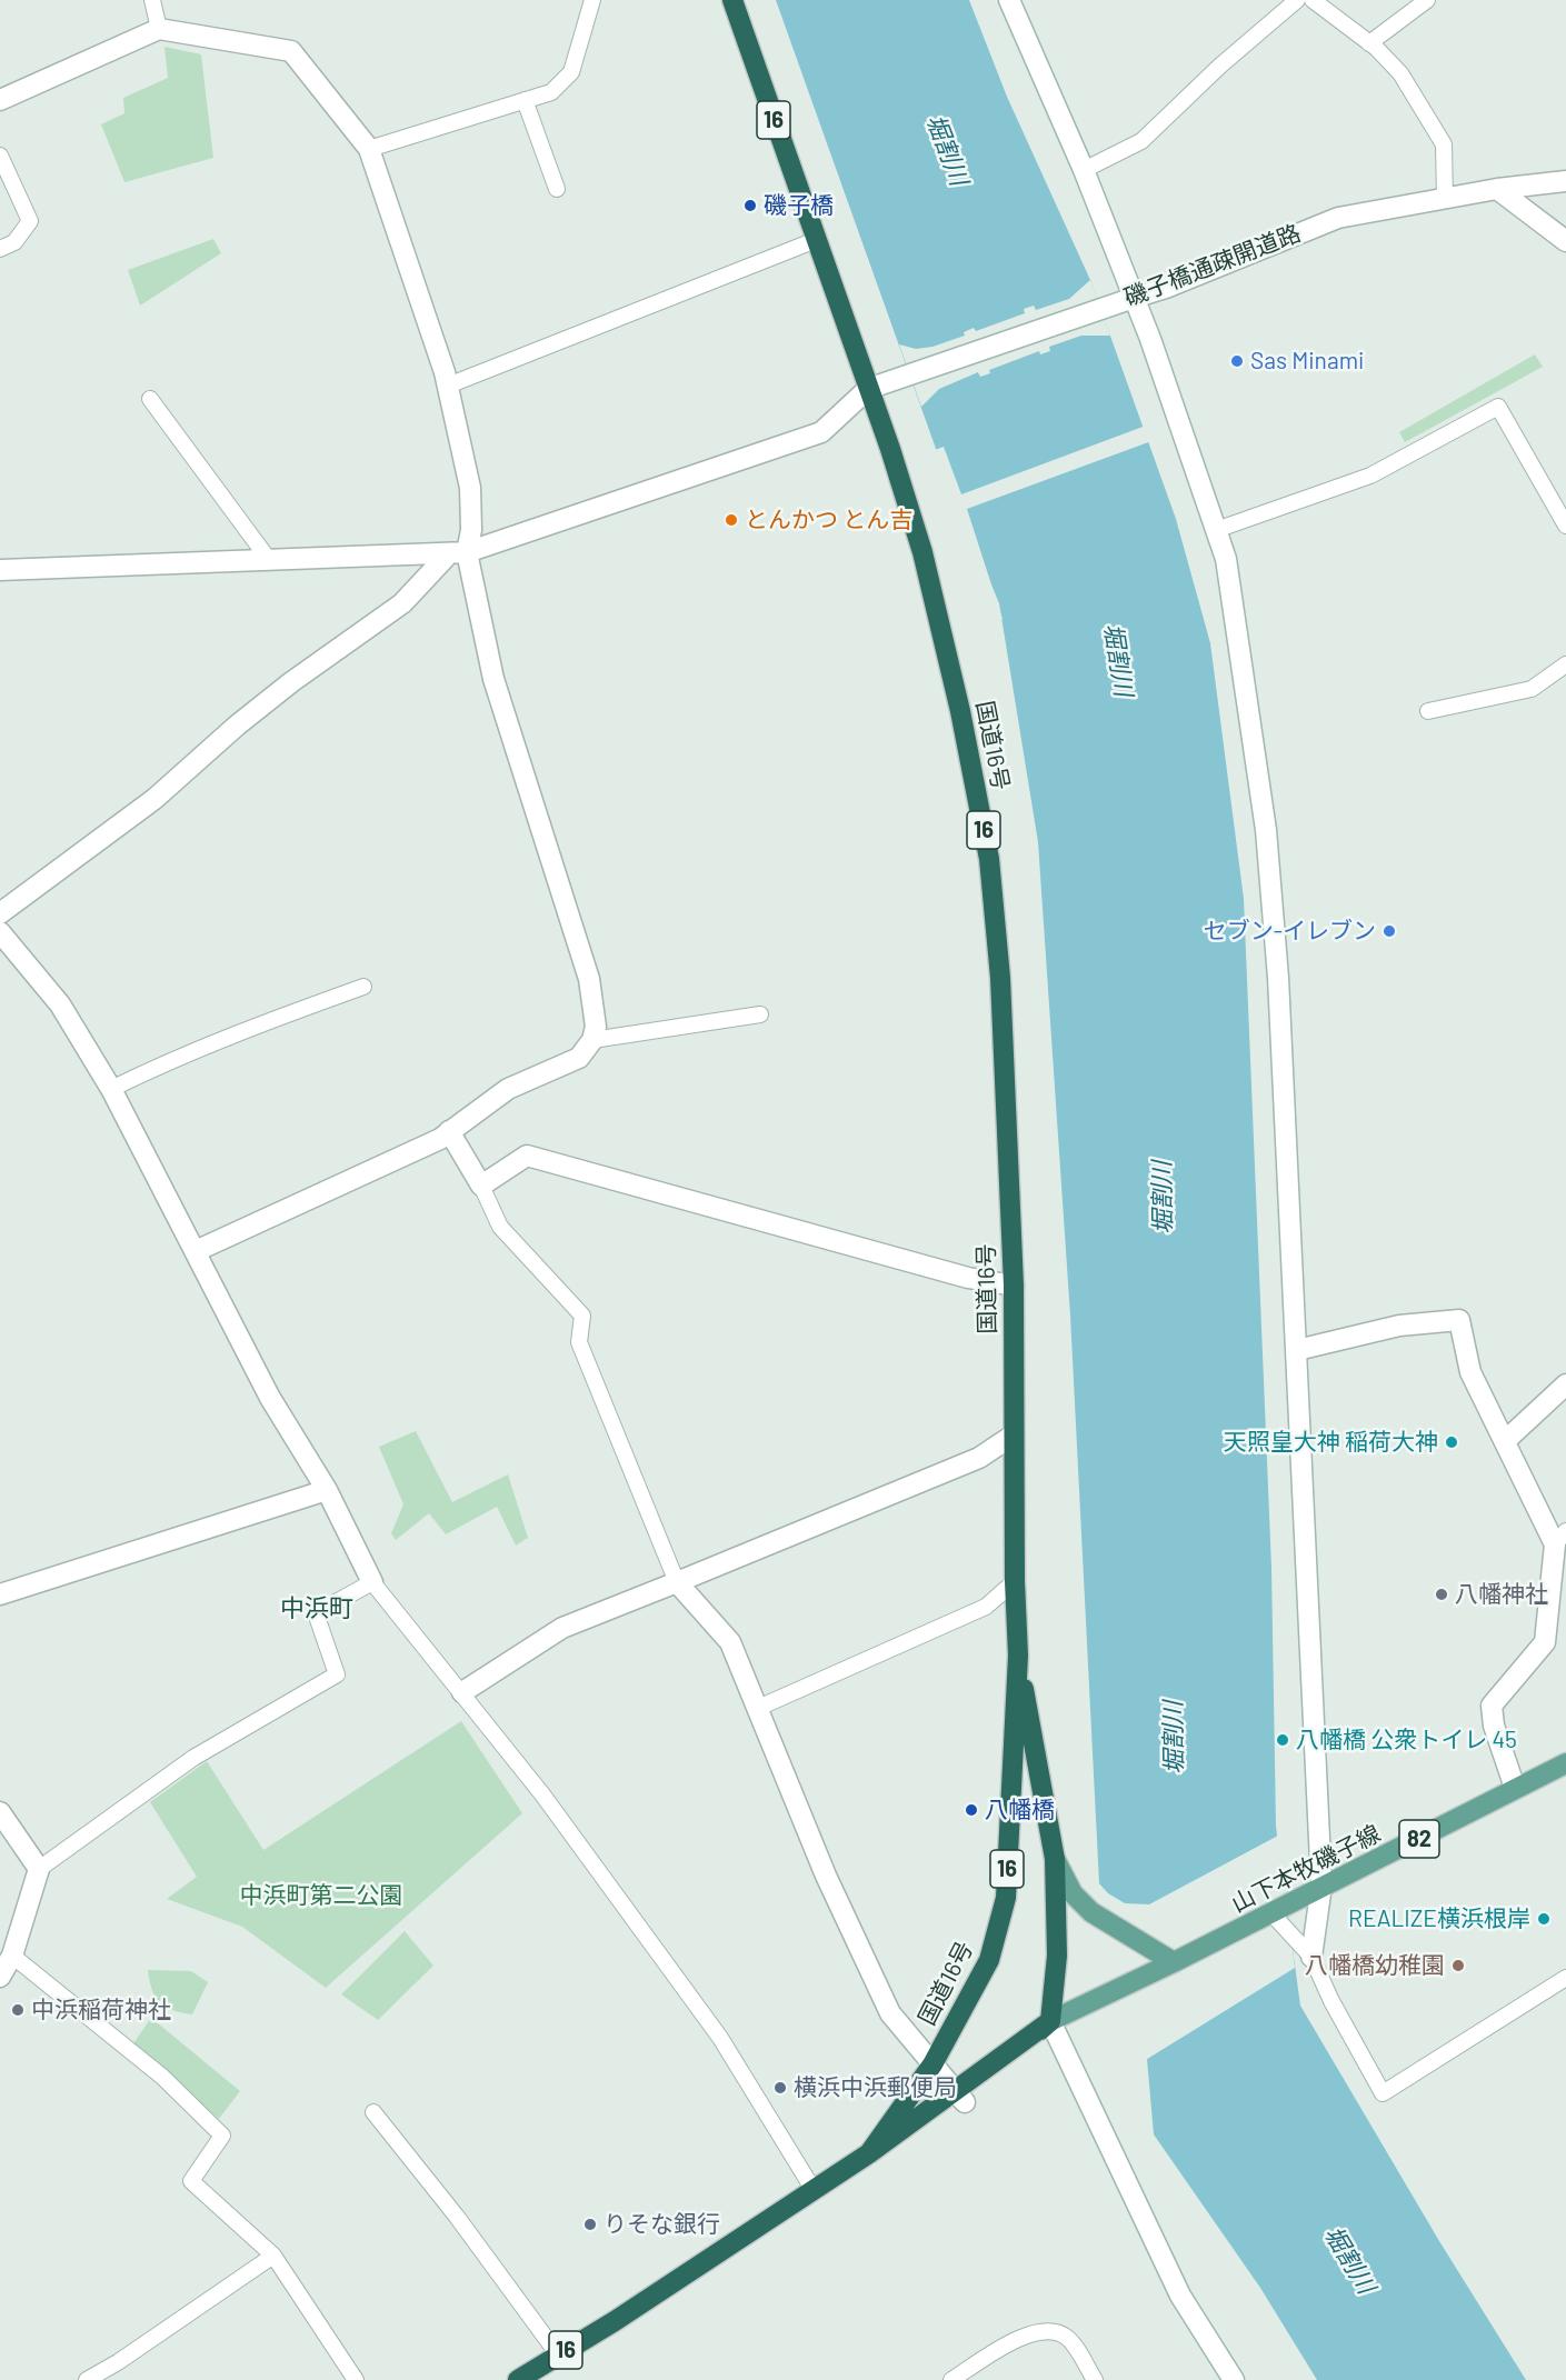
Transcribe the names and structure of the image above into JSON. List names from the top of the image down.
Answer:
{
  "streets": {
    "highway": ["16", "国道16号"],
    "main road": ["82", "山下本牧磯子線"],
    "street": ["磯子橋通疎開道路"]
  },
  "crossings": [
    ["磯子橋通疎開道路", "国道16号"],
    ["国道16号", "山下本牧磯子線"]
  ],
  "districts": ["中浜町"],
  "water": ["堀割川"],
  "parks": ["中浜町第二公園"],
  "places": [
    "磯子橋",
    "Sas Minami",
    "とんかつ とん吉",
    "セブン-イレブン",
    "天照皇大神 稲荷大神",
    "八幡神社",
    "八幡橋 公衆トイレ 45",
    "八幡橋",
    "REALIZE横浜根岸",
    "八幡橋幼稚園",
    "中浜稲荷神社",
    "横浜中浜郵便局",
    "りそな銀行"
  ]
}
